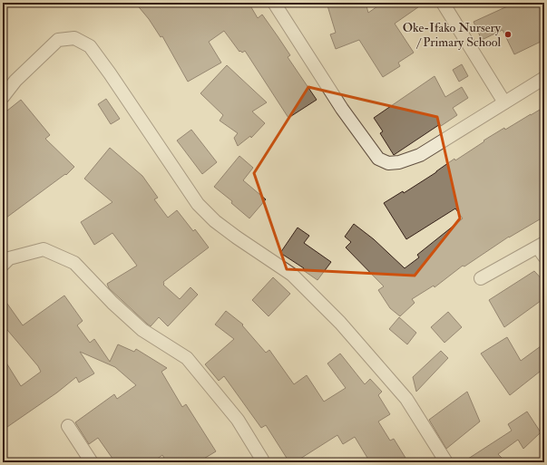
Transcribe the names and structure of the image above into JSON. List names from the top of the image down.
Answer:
{
  "places": ["Oke-Ifako Nursery / Primary School"]
}
